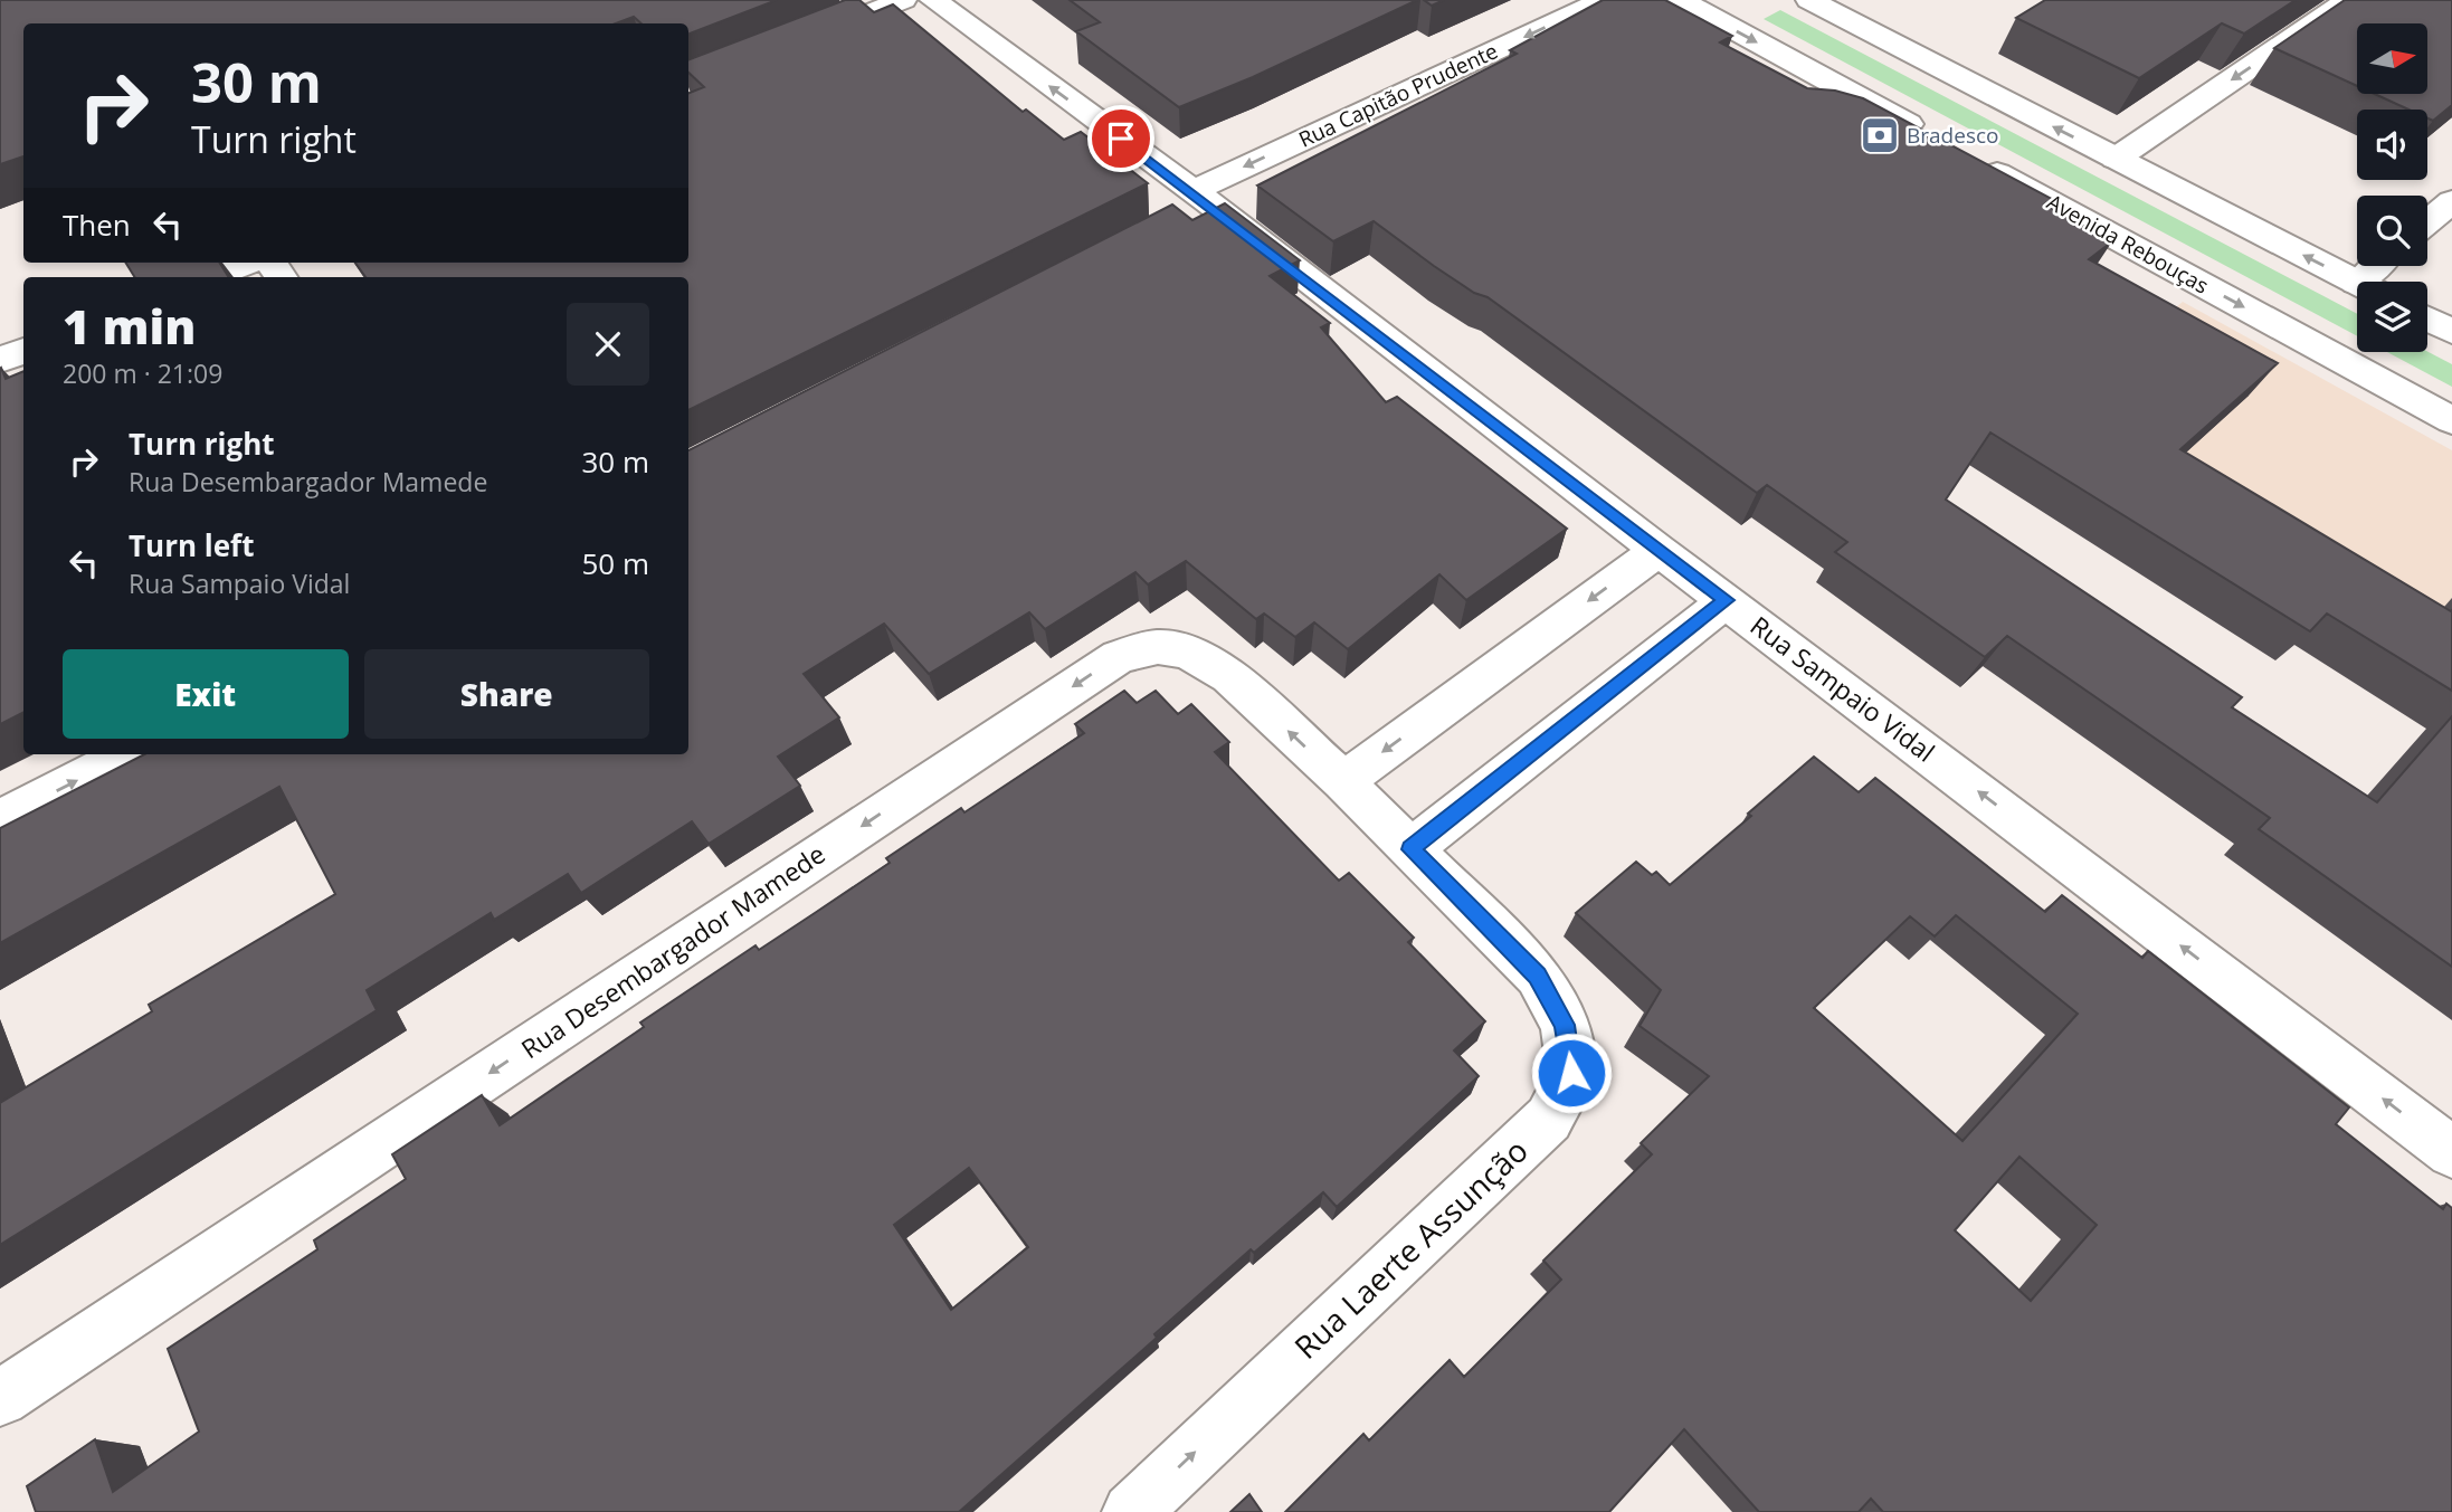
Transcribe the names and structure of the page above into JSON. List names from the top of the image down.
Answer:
{
  "streets": {
    "street": [
      "Rua Capitão Prudente",
      "Avenida Rebouças",
      "Rua Sampaio Vidal",
      "Rua Desembargador Mamede",
      "Rua Laerte Assunção"
    ]
  },
  "crossings": [
    ["Rua Capitão Prudente", "Rua Sampaio Vidal"],
    ["Rua Desembargador Mamede", "Rua Laerte Assunção"]
  ],
  "one_way": ["Rua Capitão Prudente", "Rua Sampaio Vidal", "Rua Desembargador Mamede"],
  "places": {
    "bank": ["Bradesco"]
  },
  "north": "right",
  "page": {
    "turn": ["30 m", "Turn right"],
    "then": "Then",
    "heading": ["1 min", "200 m · 21:09"],
    "list": [
      {
        "name": "Turn right",
        "note": "Rua Desembargador Mamede",
        "value": "30 m"
      },
      {
        "name": "Turn left",
        "note": "Rua Sampaio Vidal",
        "value": "50 m"
      }
    ],
    "buttons": ["Exit", "Share"]
  }
}
